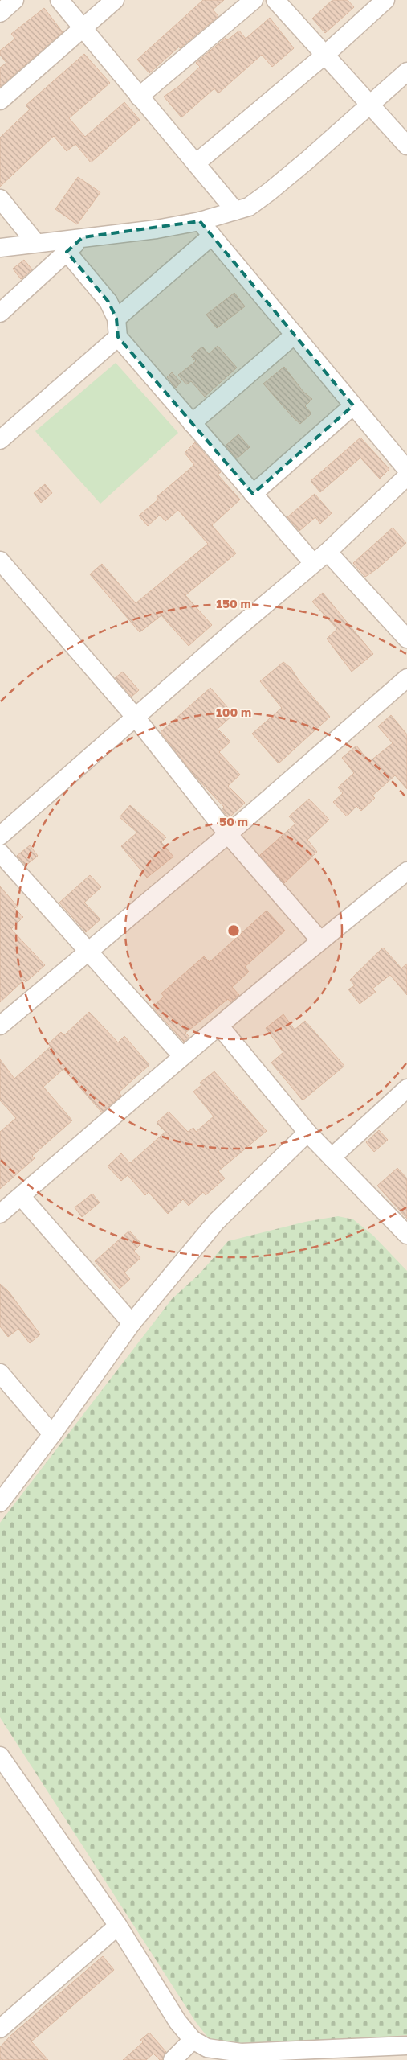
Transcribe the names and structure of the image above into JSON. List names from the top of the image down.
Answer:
{
  "rings": ["150 m", "100 m", "50 m"]
}
